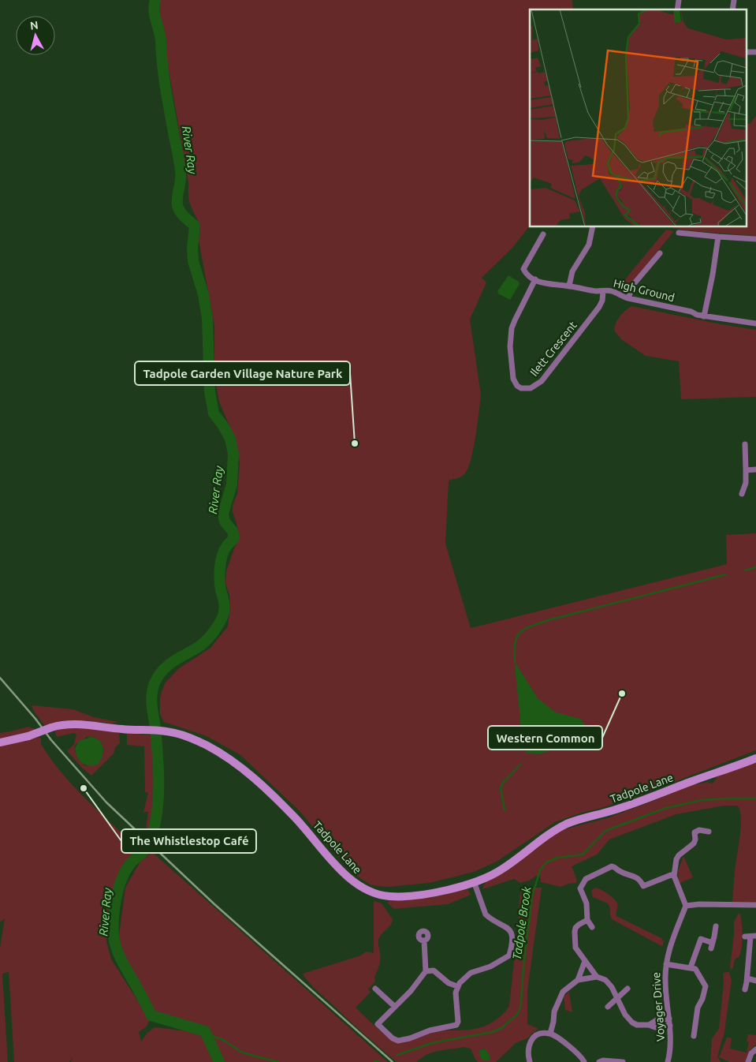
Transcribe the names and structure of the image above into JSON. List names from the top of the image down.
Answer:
{
  "streets": {
    "street": [
      "High Ground",
      "Ilett Crescent",
      "Tadpole Lane",
      "Voyager Drive"
    ]
  },
  "crossings": [
    ["High Ground", "Ilett Crescent"]
  ],
  "water": ["River Ray", "Tadpole Brook"],
  "places": ["Tadpole Garden Village Nature Park", "Western Common", "The Whistlestop Café"],
  "north": "top"
}
